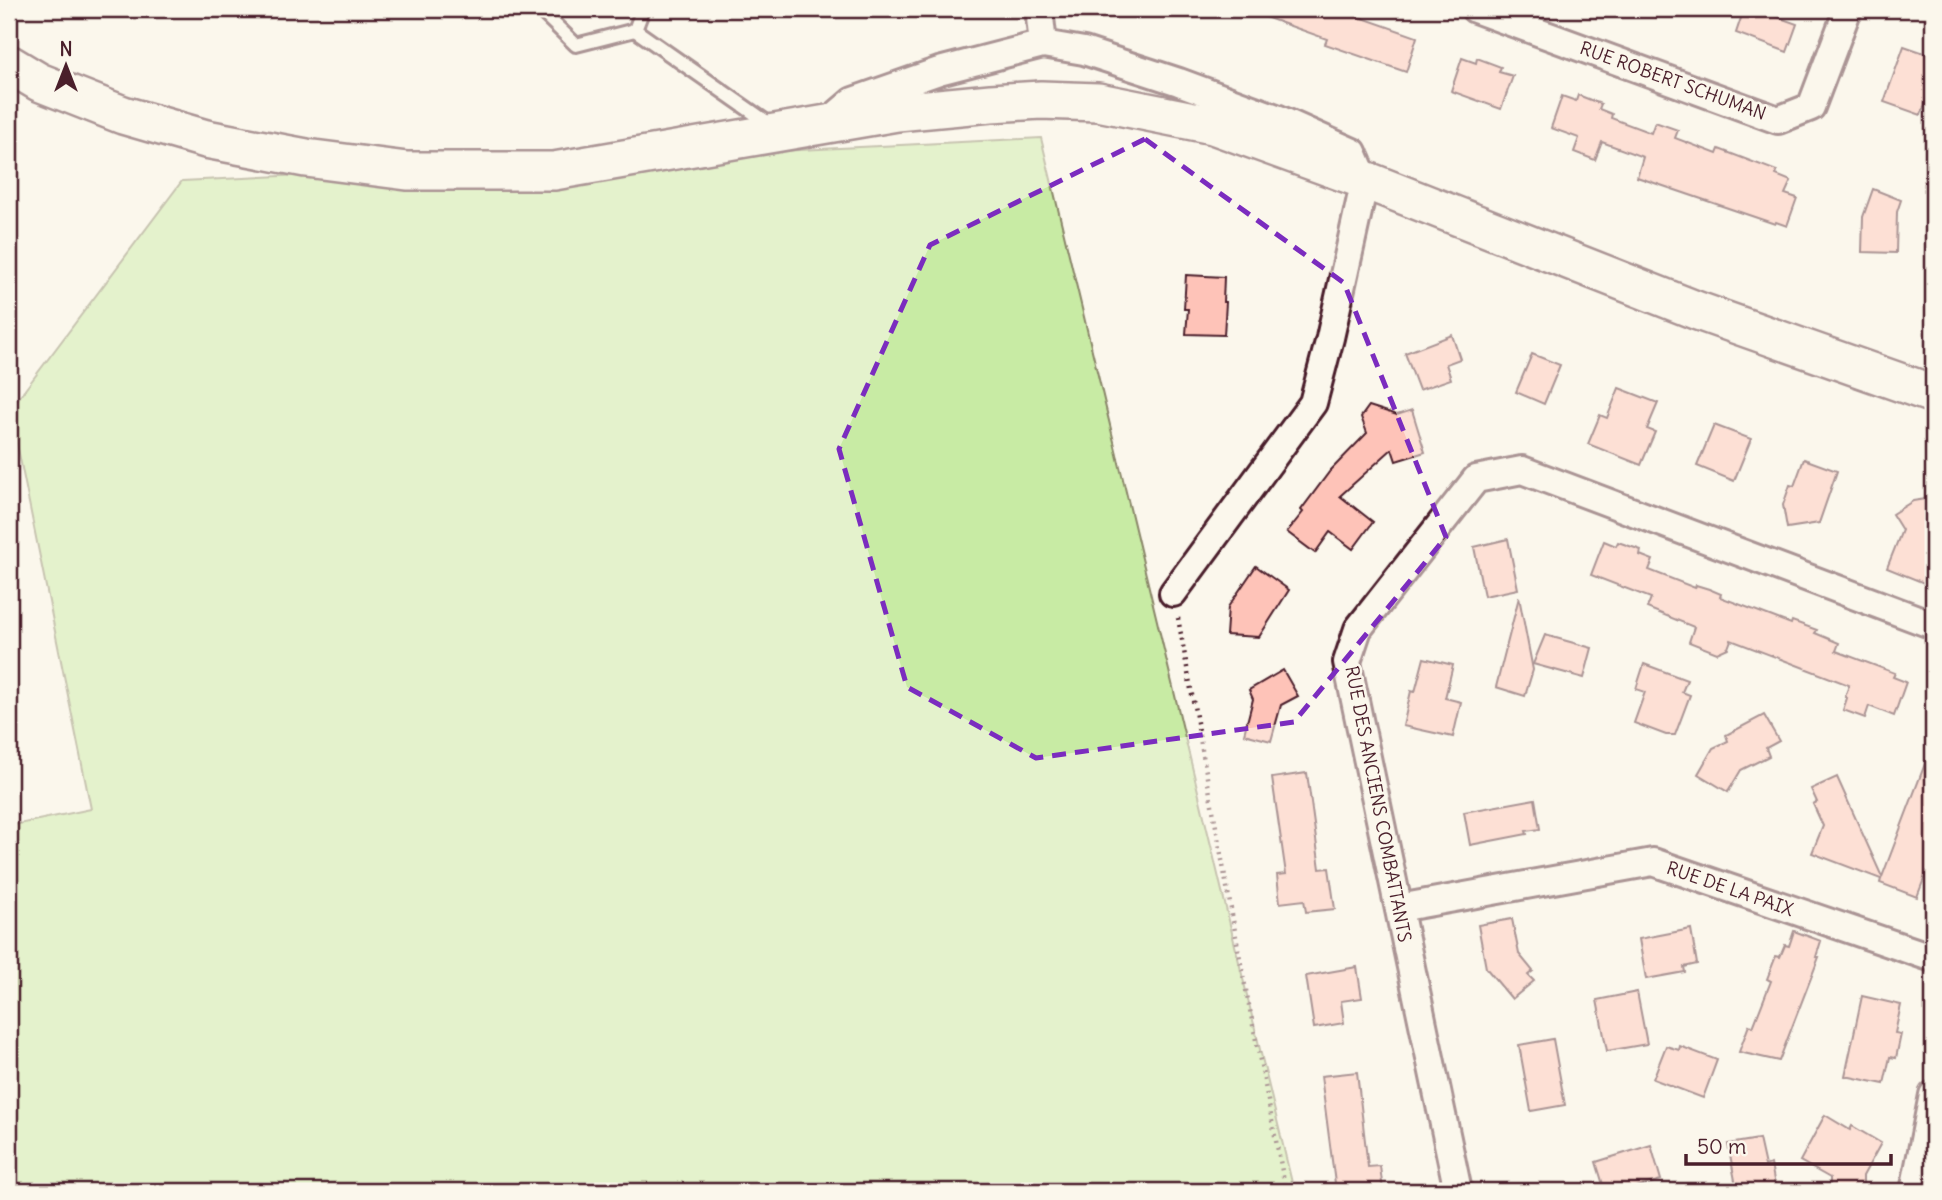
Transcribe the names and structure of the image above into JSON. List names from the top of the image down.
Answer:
{
  "streets": {
    "street": ["RUE ROBERT SCHUMAN", "RUE DES ANCIENS COMBATTANTS", "RUE DE LA PAIX"]
  },
  "crossings": [
    ["RUE DES ANCIENS COMBATTANTS", "RUE DE LA PAIX"]
  ],
  "scale_bar": "50 m",
  "north": "top"
}
